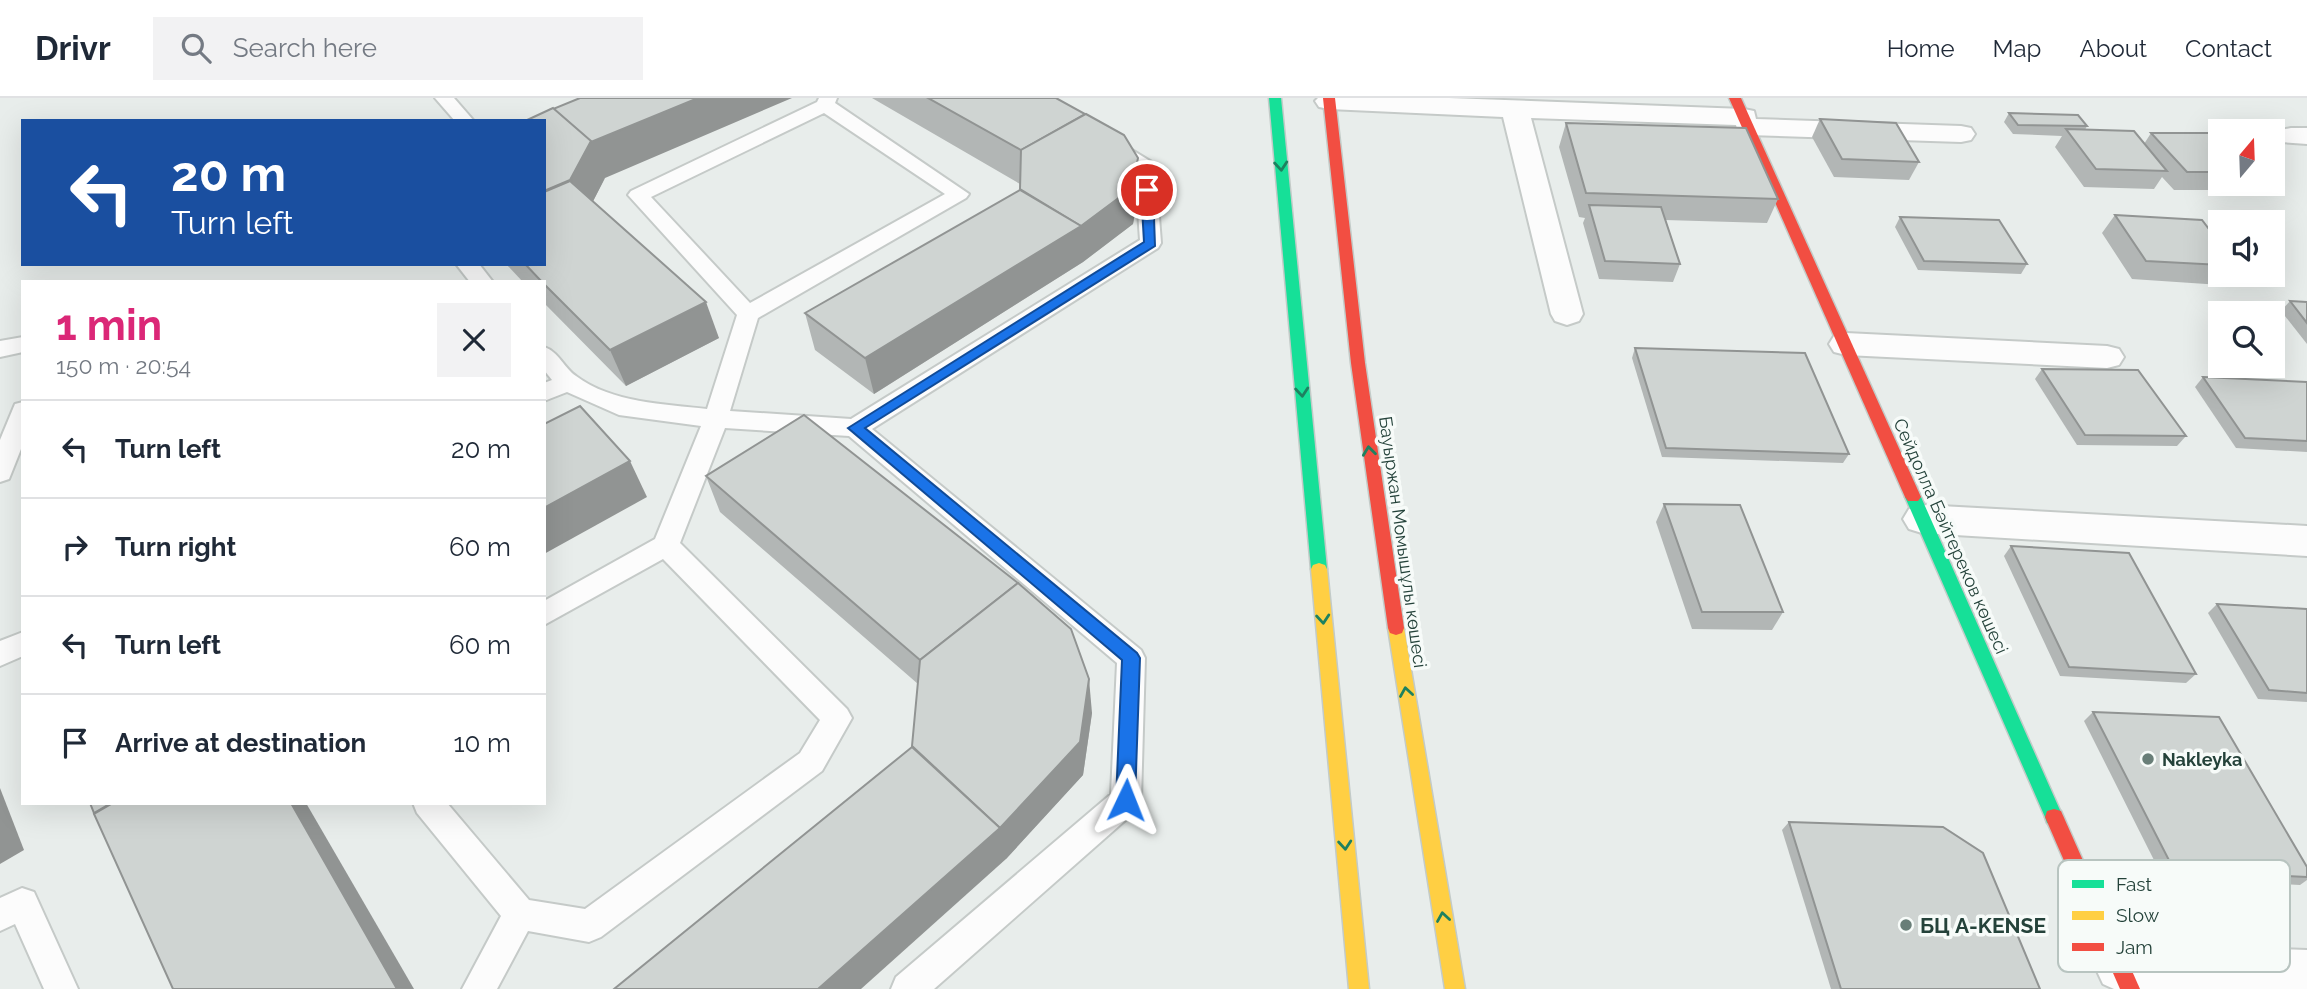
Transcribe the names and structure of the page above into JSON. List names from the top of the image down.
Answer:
{
  "streets": {
    "main road": ["Сейдолла Бәйтереков көшесі", "Бауыржан Момышұлы көшесі"]
  },
  "places": ["Nakleyka", "БЦ A-KENSE"],
  "legend": ["Fast", "Slow", "Jam"],
  "north": "top",
  "page": {
    "header": "Drivr",
    "search": "Search here",
    "nav": [
      "Home",
      "Map",
      "About",
      "Contact"
    ],
    "turn": ["20 m", "Turn left"],
    "heading": ["1 min", "150 m · 20:54"],
    "list": [
      {
        "name": "Turn left",
        "value": "20 m"
      },
      {
        "name": "Turn right",
        "value": "60 m"
      },
      {
        "name": "Turn left",
        "value": "60 m"
      },
      {
        "name": "Arrive at destination",
        "value": "10 m"
      }
    ]
  }
}
